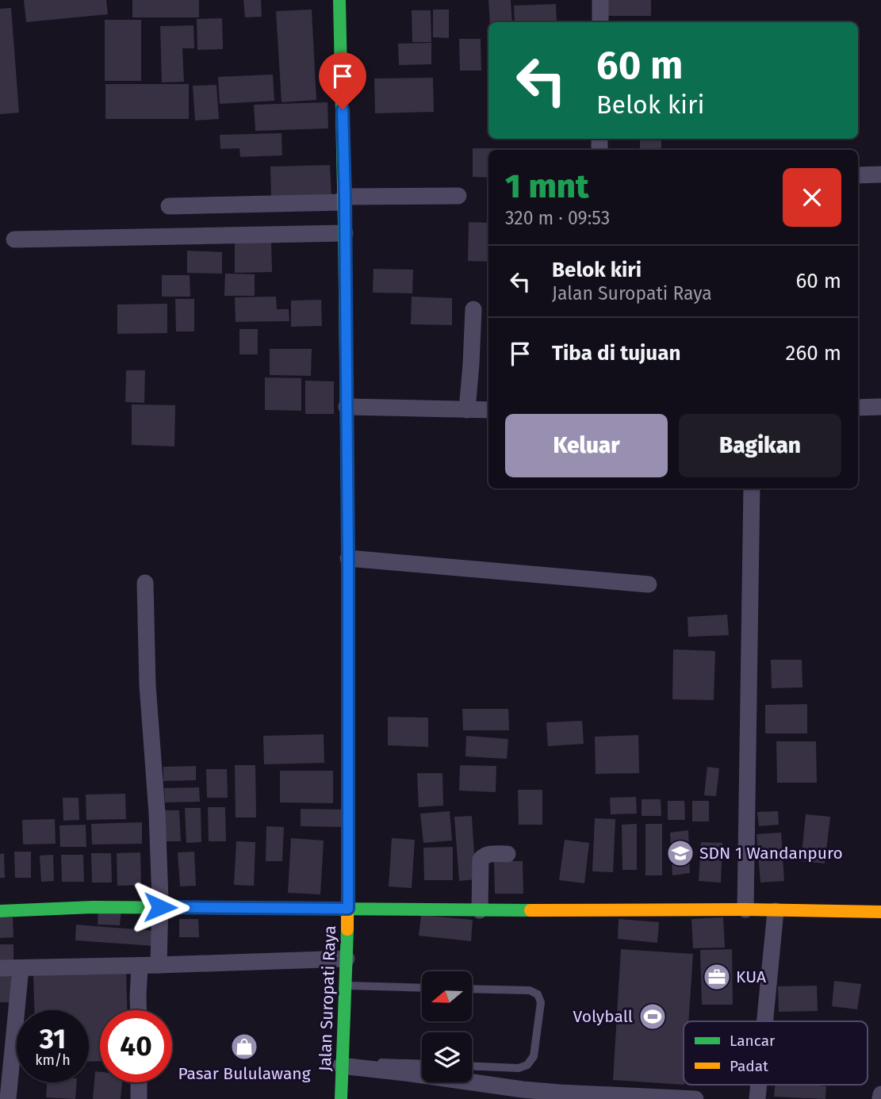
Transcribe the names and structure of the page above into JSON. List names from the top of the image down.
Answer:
{
  "streets": {
    "street": ["Jalan Suropati Raya"]
  },
  "places": {
    "school or university": ["SDN 1 Wandanpuro"],
    "office": ["KUA"],
    "sports": ["Volyball"],
    "shop": ["Pasar Bululawang"]
  },
  "legend": ["Lancar", "Padat"],
  "north": "left",
  "page": {
    "turn": ["60 m", "Belok kiri"],
    "heading": ["1 mnt", "320 m · 09:53"],
    "list": [
      {
        "name": "Belok kiri",
        "note": "Jalan Suropati Raya",
        "value": "60 m"
      },
      {
        "name": "Tiba di tujuan",
        "value": "260 m"
      }
    ],
    "buttons": ["Keluar", "Bagikan"],
    "speed": "31 km/h",
    "limit": "40"
  }
}
